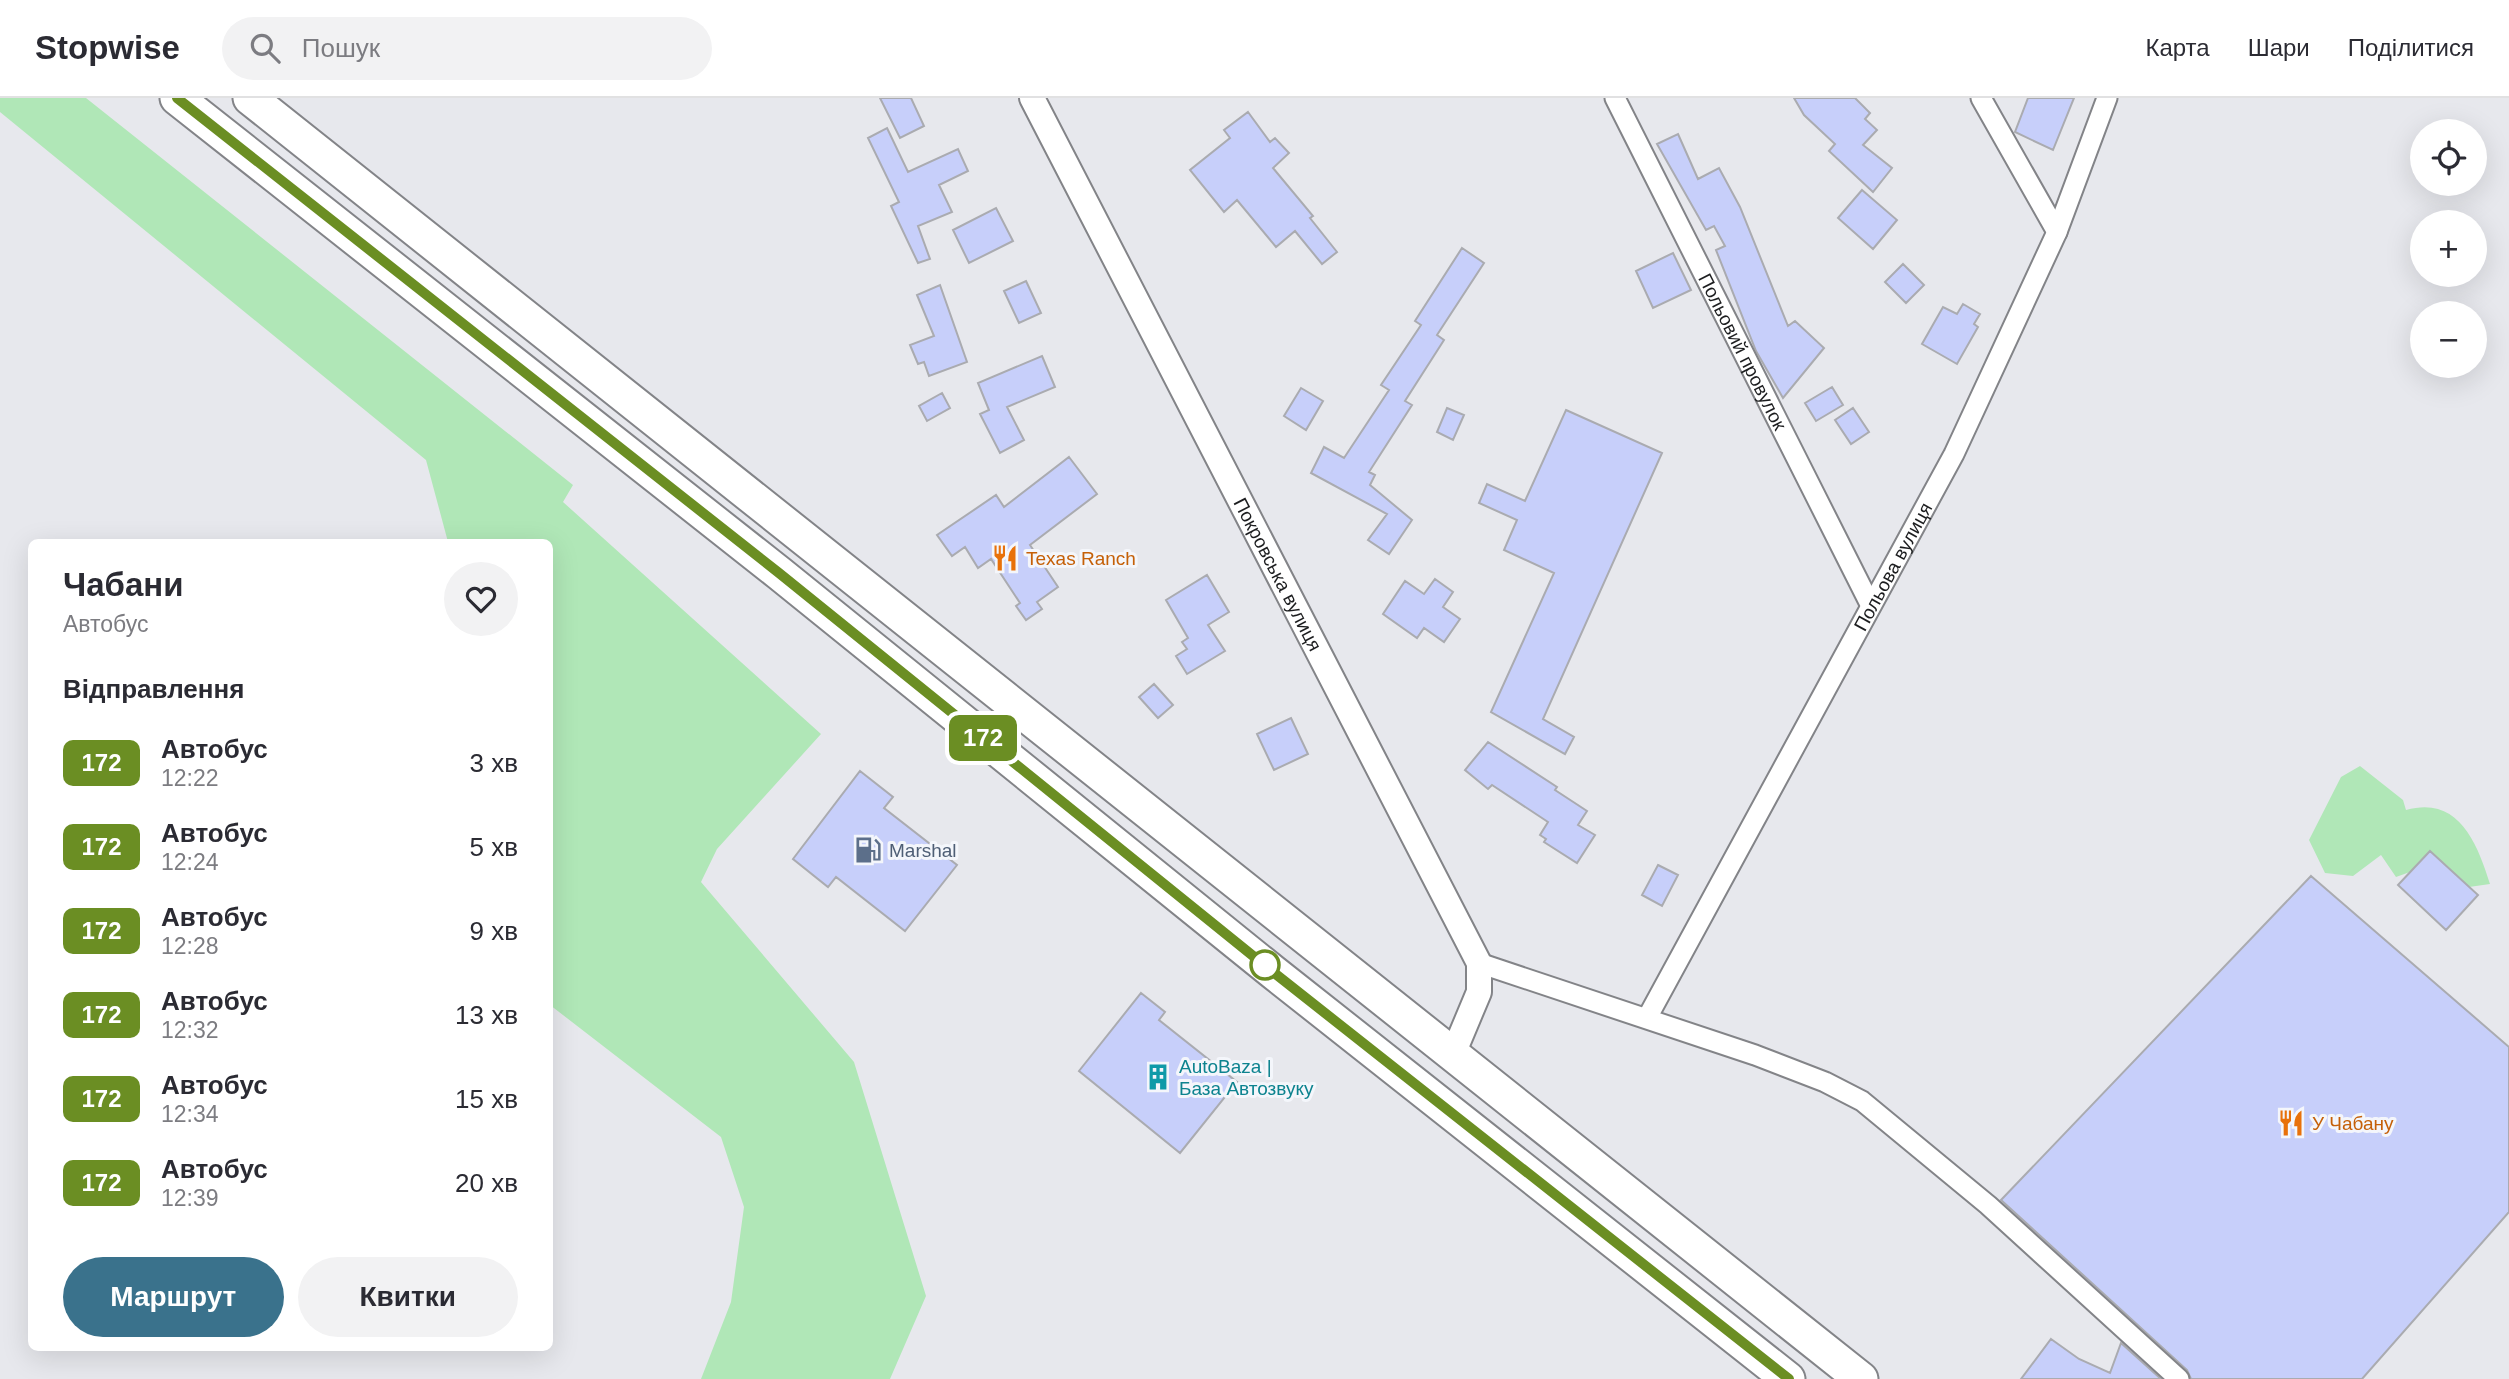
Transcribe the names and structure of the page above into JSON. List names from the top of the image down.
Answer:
{
  "streets": {
    "street": ["Польовий провулок", "Польова вулиця", "Покровська вулиця"]
  },
  "crossings": [
    ["Польовий провулок", "Польова вулиця"]
  ],
  "places": {
    "restaurant": ["Texas Ranch", "У Чабану"],
    "fuel station": ["Marshal"],
    "building": ["AutoBaza | База Автозвуку"]
  },
  "lines": ["bus line 172"],
  "page": {
    "header": "Stopwise",
    "search": "Пошук",
    "nav": ["Карта", "Шари", "Поділитися"],
    "on_map": "172",
    "map_buttons": ["+", "−"],
    "heading": [
      ["Чабани", "Автобус"],
      "Відправлення"
    ],
    "list": [
      {
        "mark": "172",
        "name": "Автобус",
        "note": "12:22",
        "value": "3 хв"
      },
      {
        "mark": "172",
        "name": "Автобус",
        "note": "12:24",
        "value": "5 хв"
      },
      {
        "mark": "172",
        "name": "Автобус",
        "note": "12:28",
        "value": "9 хв"
      },
      {
        "mark": "172",
        "name": "Автобус",
        "note": "12:32",
        "value": "13 хв"
      },
      {
        "mark": "172",
        "name": "Автобус",
        "note": "12:34",
        "value": "15 хв"
      },
      {
        "mark": "172",
        "name": "Автобус",
        "note": "12:39",
        "value": "20 хв"
      }
    ],
    "buttons": ["Маршрут", "Квитки"]
  }
}
